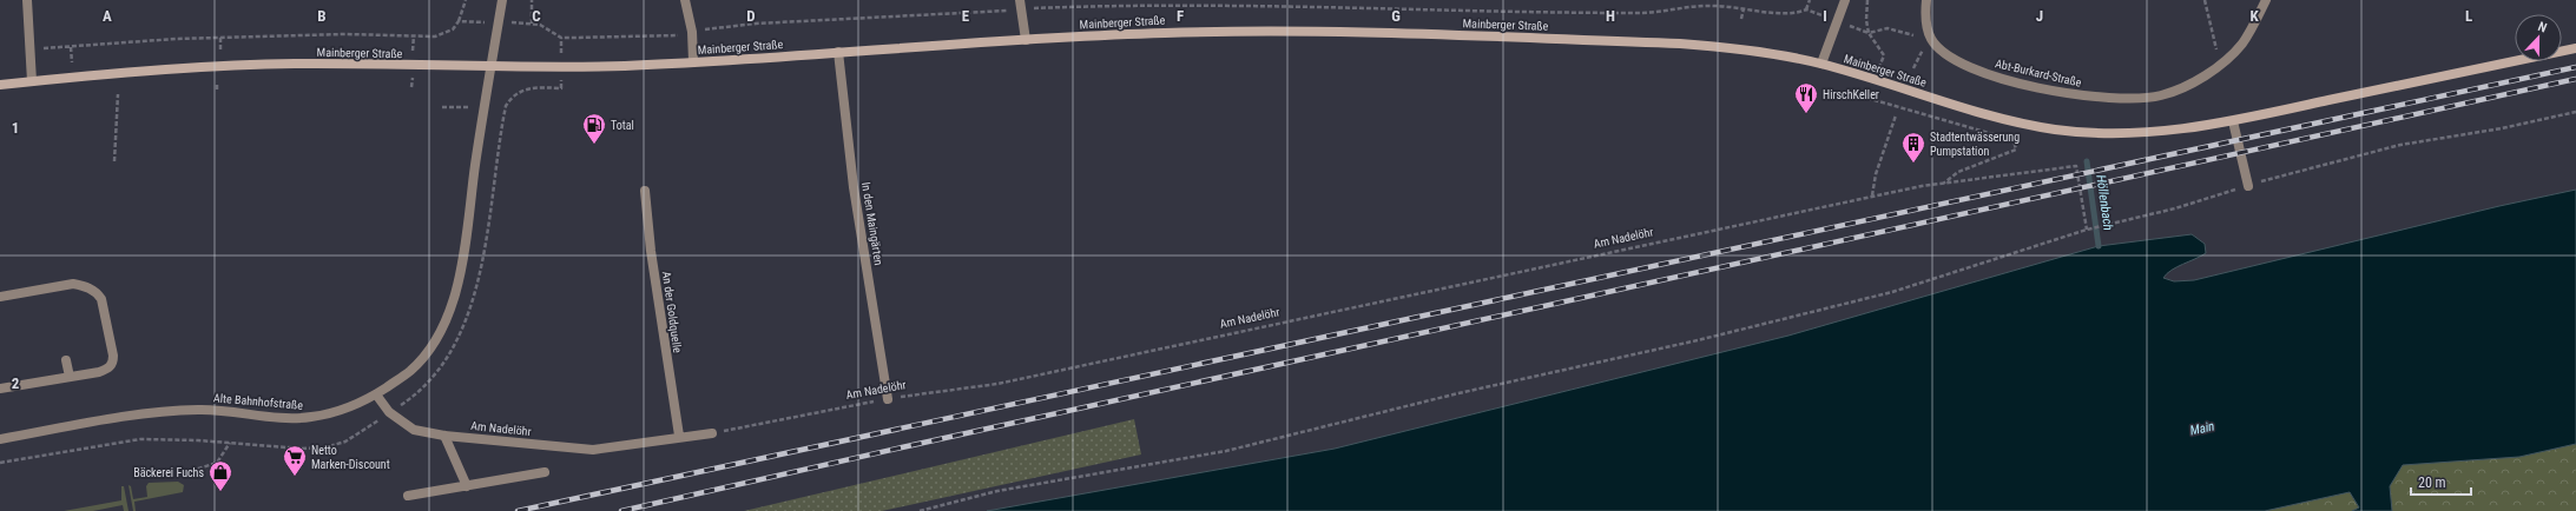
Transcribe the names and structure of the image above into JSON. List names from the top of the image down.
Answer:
{
  "streets": {
    "main road": ["Mainberger Straße"],
    "street": [
      "Abt-Burkard-Straße",
      "In den Maingärten",
      "Am Nadelöhr",
      "An der Goldquelle",
      "Alte Bahnhofstraße"
    ]
  },
  "crossings": [
    ["Mainberger Straße", "In den Maingärten"],
    ["Mainberger Straße", "Alte Bahnhofstraße"],
    ["In den Maingärten", "Am Nadelöhr"],
    ["Am Nadelöhr", "An der Goldquelle"],
    ["Am Nadelöhr", "Alte Bahnhofstraße"]
  ],
  "water": ["Höllenbach", "Main"],
  "places": {
    "restaurant": ["HirschKeller"],
    "fuel station": ["Total"],
    "building": ["Stadtentwässerung Pumpstation"],
    "supermarket": ["Netto Marken-Discount"],
    "shop": ["Bäckerei Fuchs"]
  },
  "scale_bar": "20 m",
  "north": "top",
  "grid": {
    "columns": [
      "A",
      "B",
      "C",
      "D",
      "E",
      "F",
      "G",
      "H",
      "I",
      "J",
      "K",
      "L"
    ],
    "rows": ["1", "2"]
  }
}
